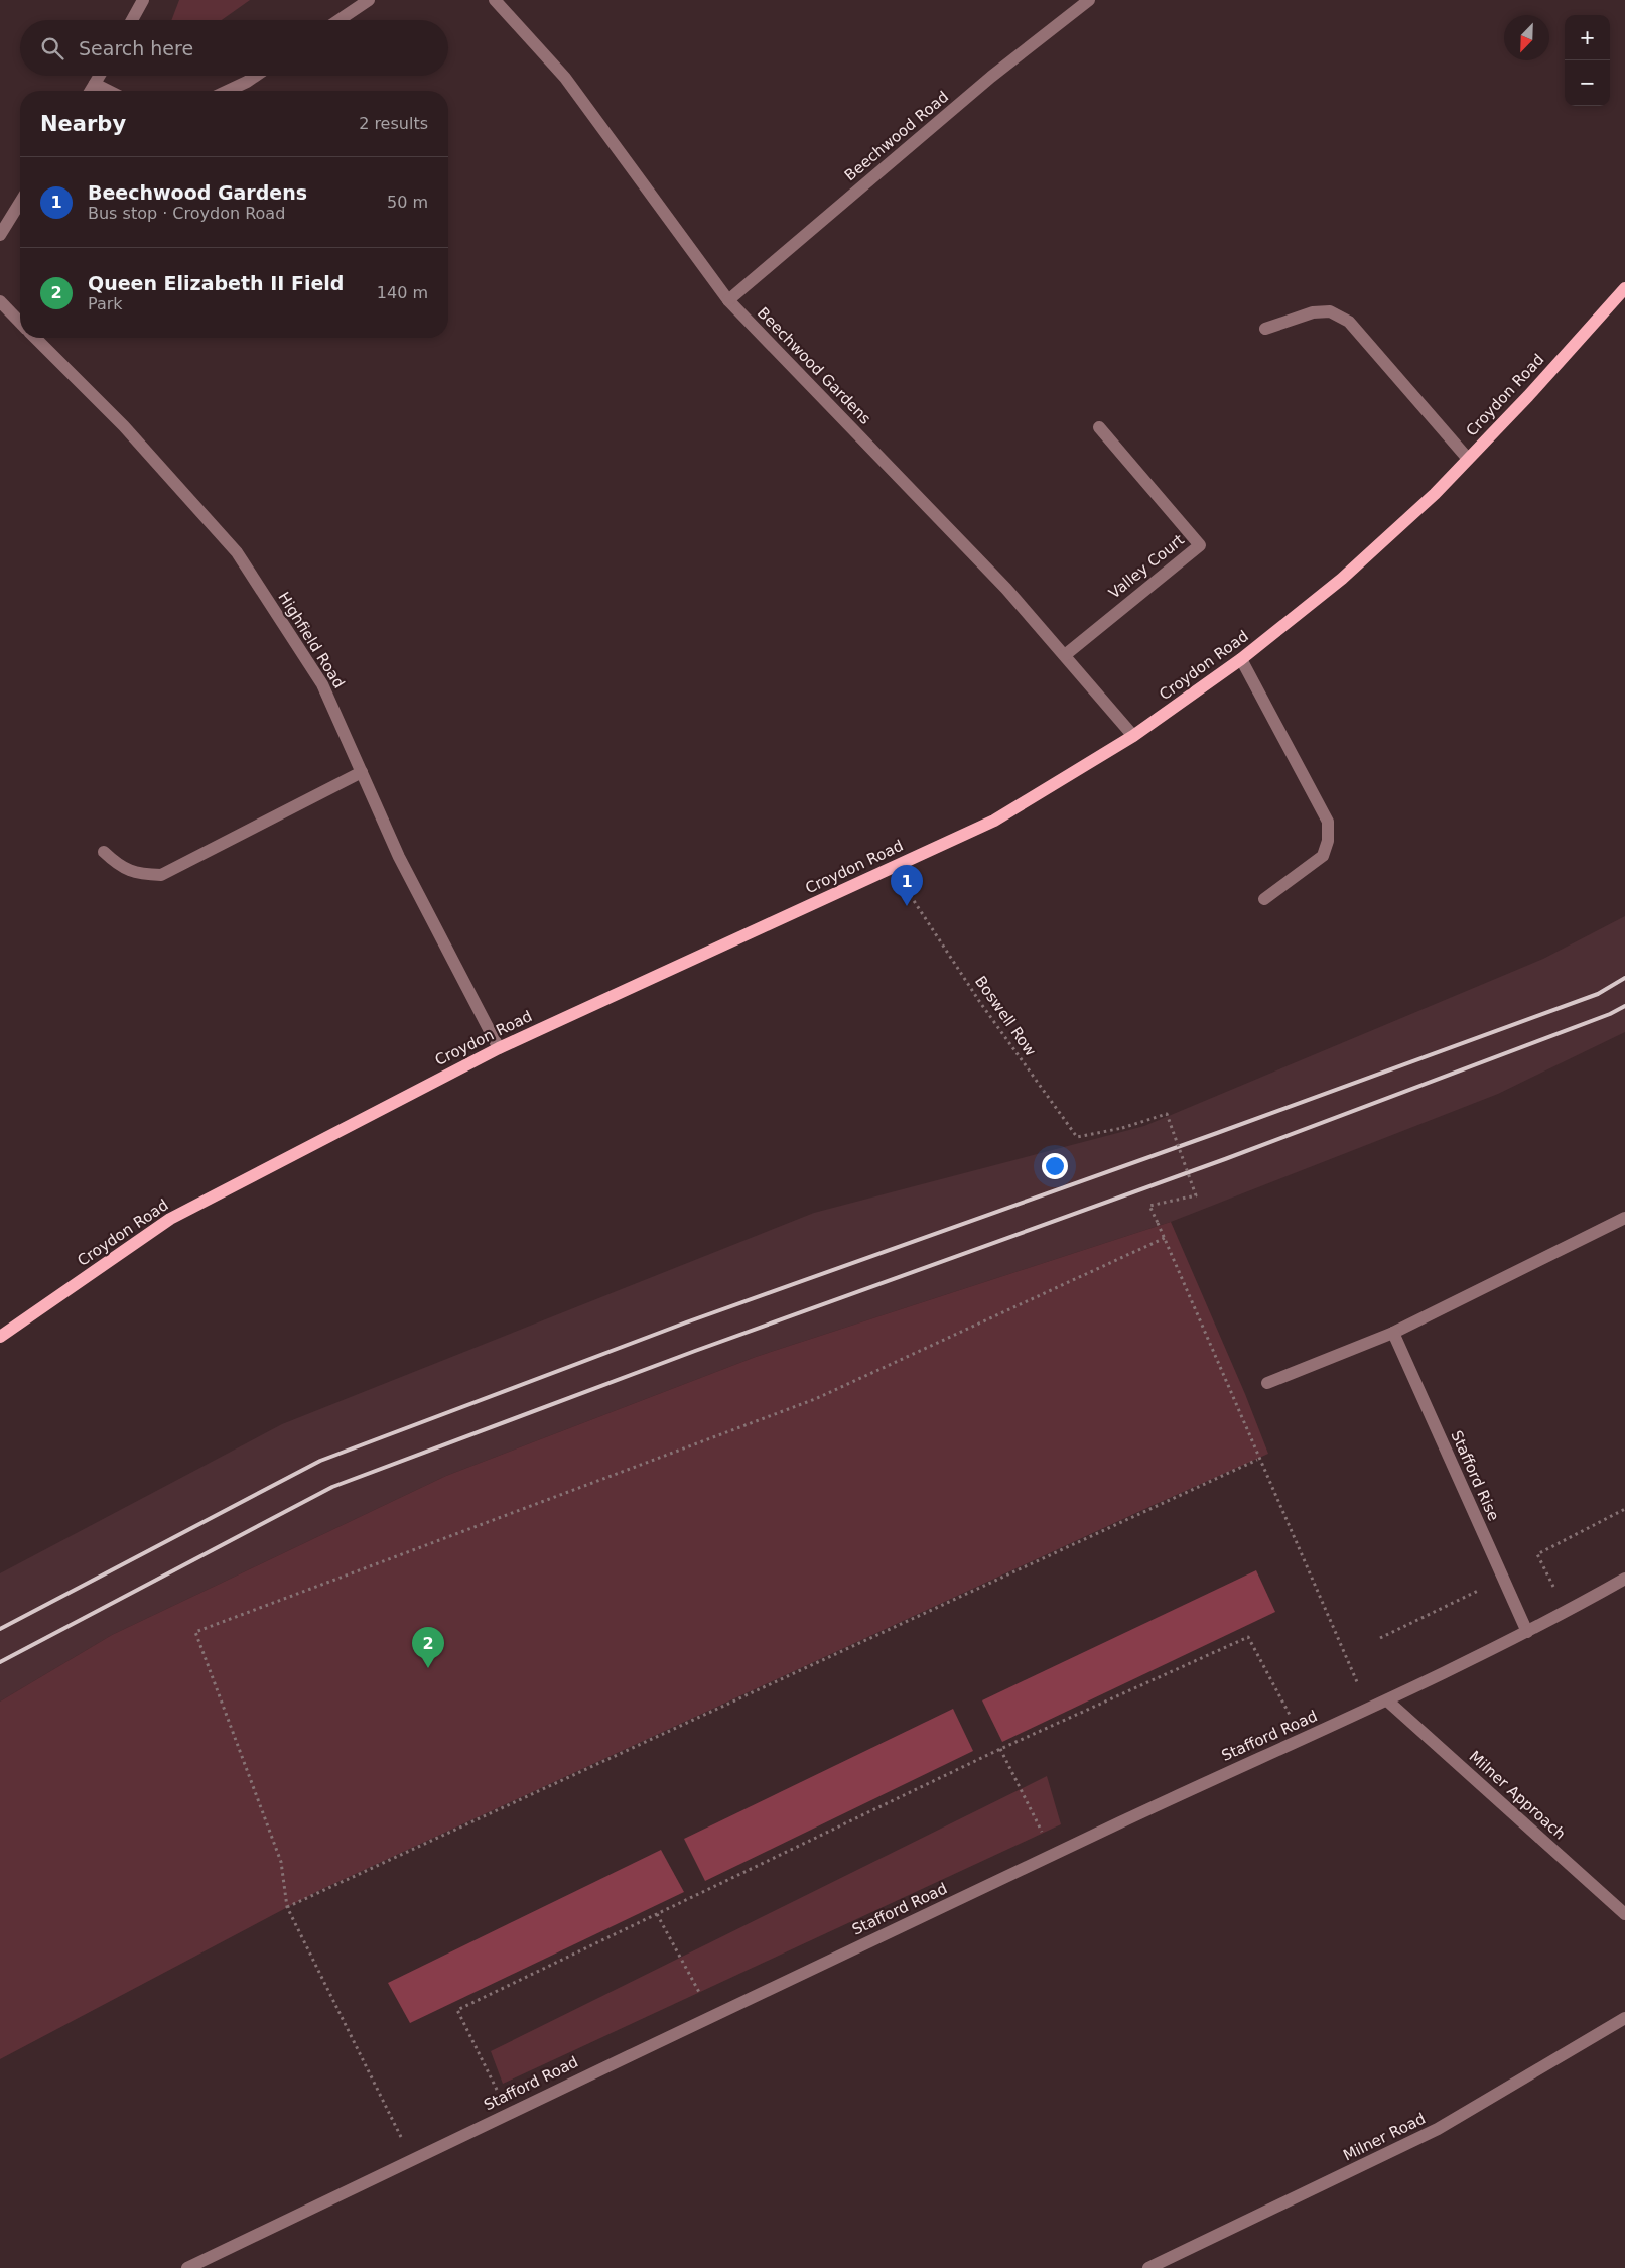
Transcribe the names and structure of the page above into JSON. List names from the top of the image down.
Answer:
{
  "streets": {
    "main road": ["Croydon Road"],
    "street": [
      "Beechwood Road",
      "Beechwood Gardens",
      "Valley Court",
      "Highfield Road",
      "Stafford Rise",
      "Stafford Road",
      "Milner Approach",
      "Milner Road"
    ],
    "path": ["Boswell Row"]
  },
  "crossings": [
    ["Beechwood Road", "Beechwood Gardens"],
    ["Beechwood Gardens", "Croydon Road"],
    ["Beechwood Gardens", "Valley Court"],
    ["Croydon Road", "Highfield Road"],
    ["Croydon Road", "Boswell Row"],
    ["Stafford Rise", "Stafford Road"],
    ["Stafford Road", "Milner Approach"]
  ],
  "north": "bottom left",
  "page": {
    "map_buttons": ["+", "−"],
    "search": "Search here",
    "heading": ["Nearby", "2 results"],
    "list": [
      {
        "mark": "1",
        "name": "Beechwood Gardens",
        "note": "Bus stop · Croydon Road",
        "value": "50 m"
      },
      {
        "mark": "2",
        "name": "Queen Elizabeth II Field",
        "note": "Park",
        "value": "140 m"
      }
    ],
    "pins": ["1", "2"]
  }
}
